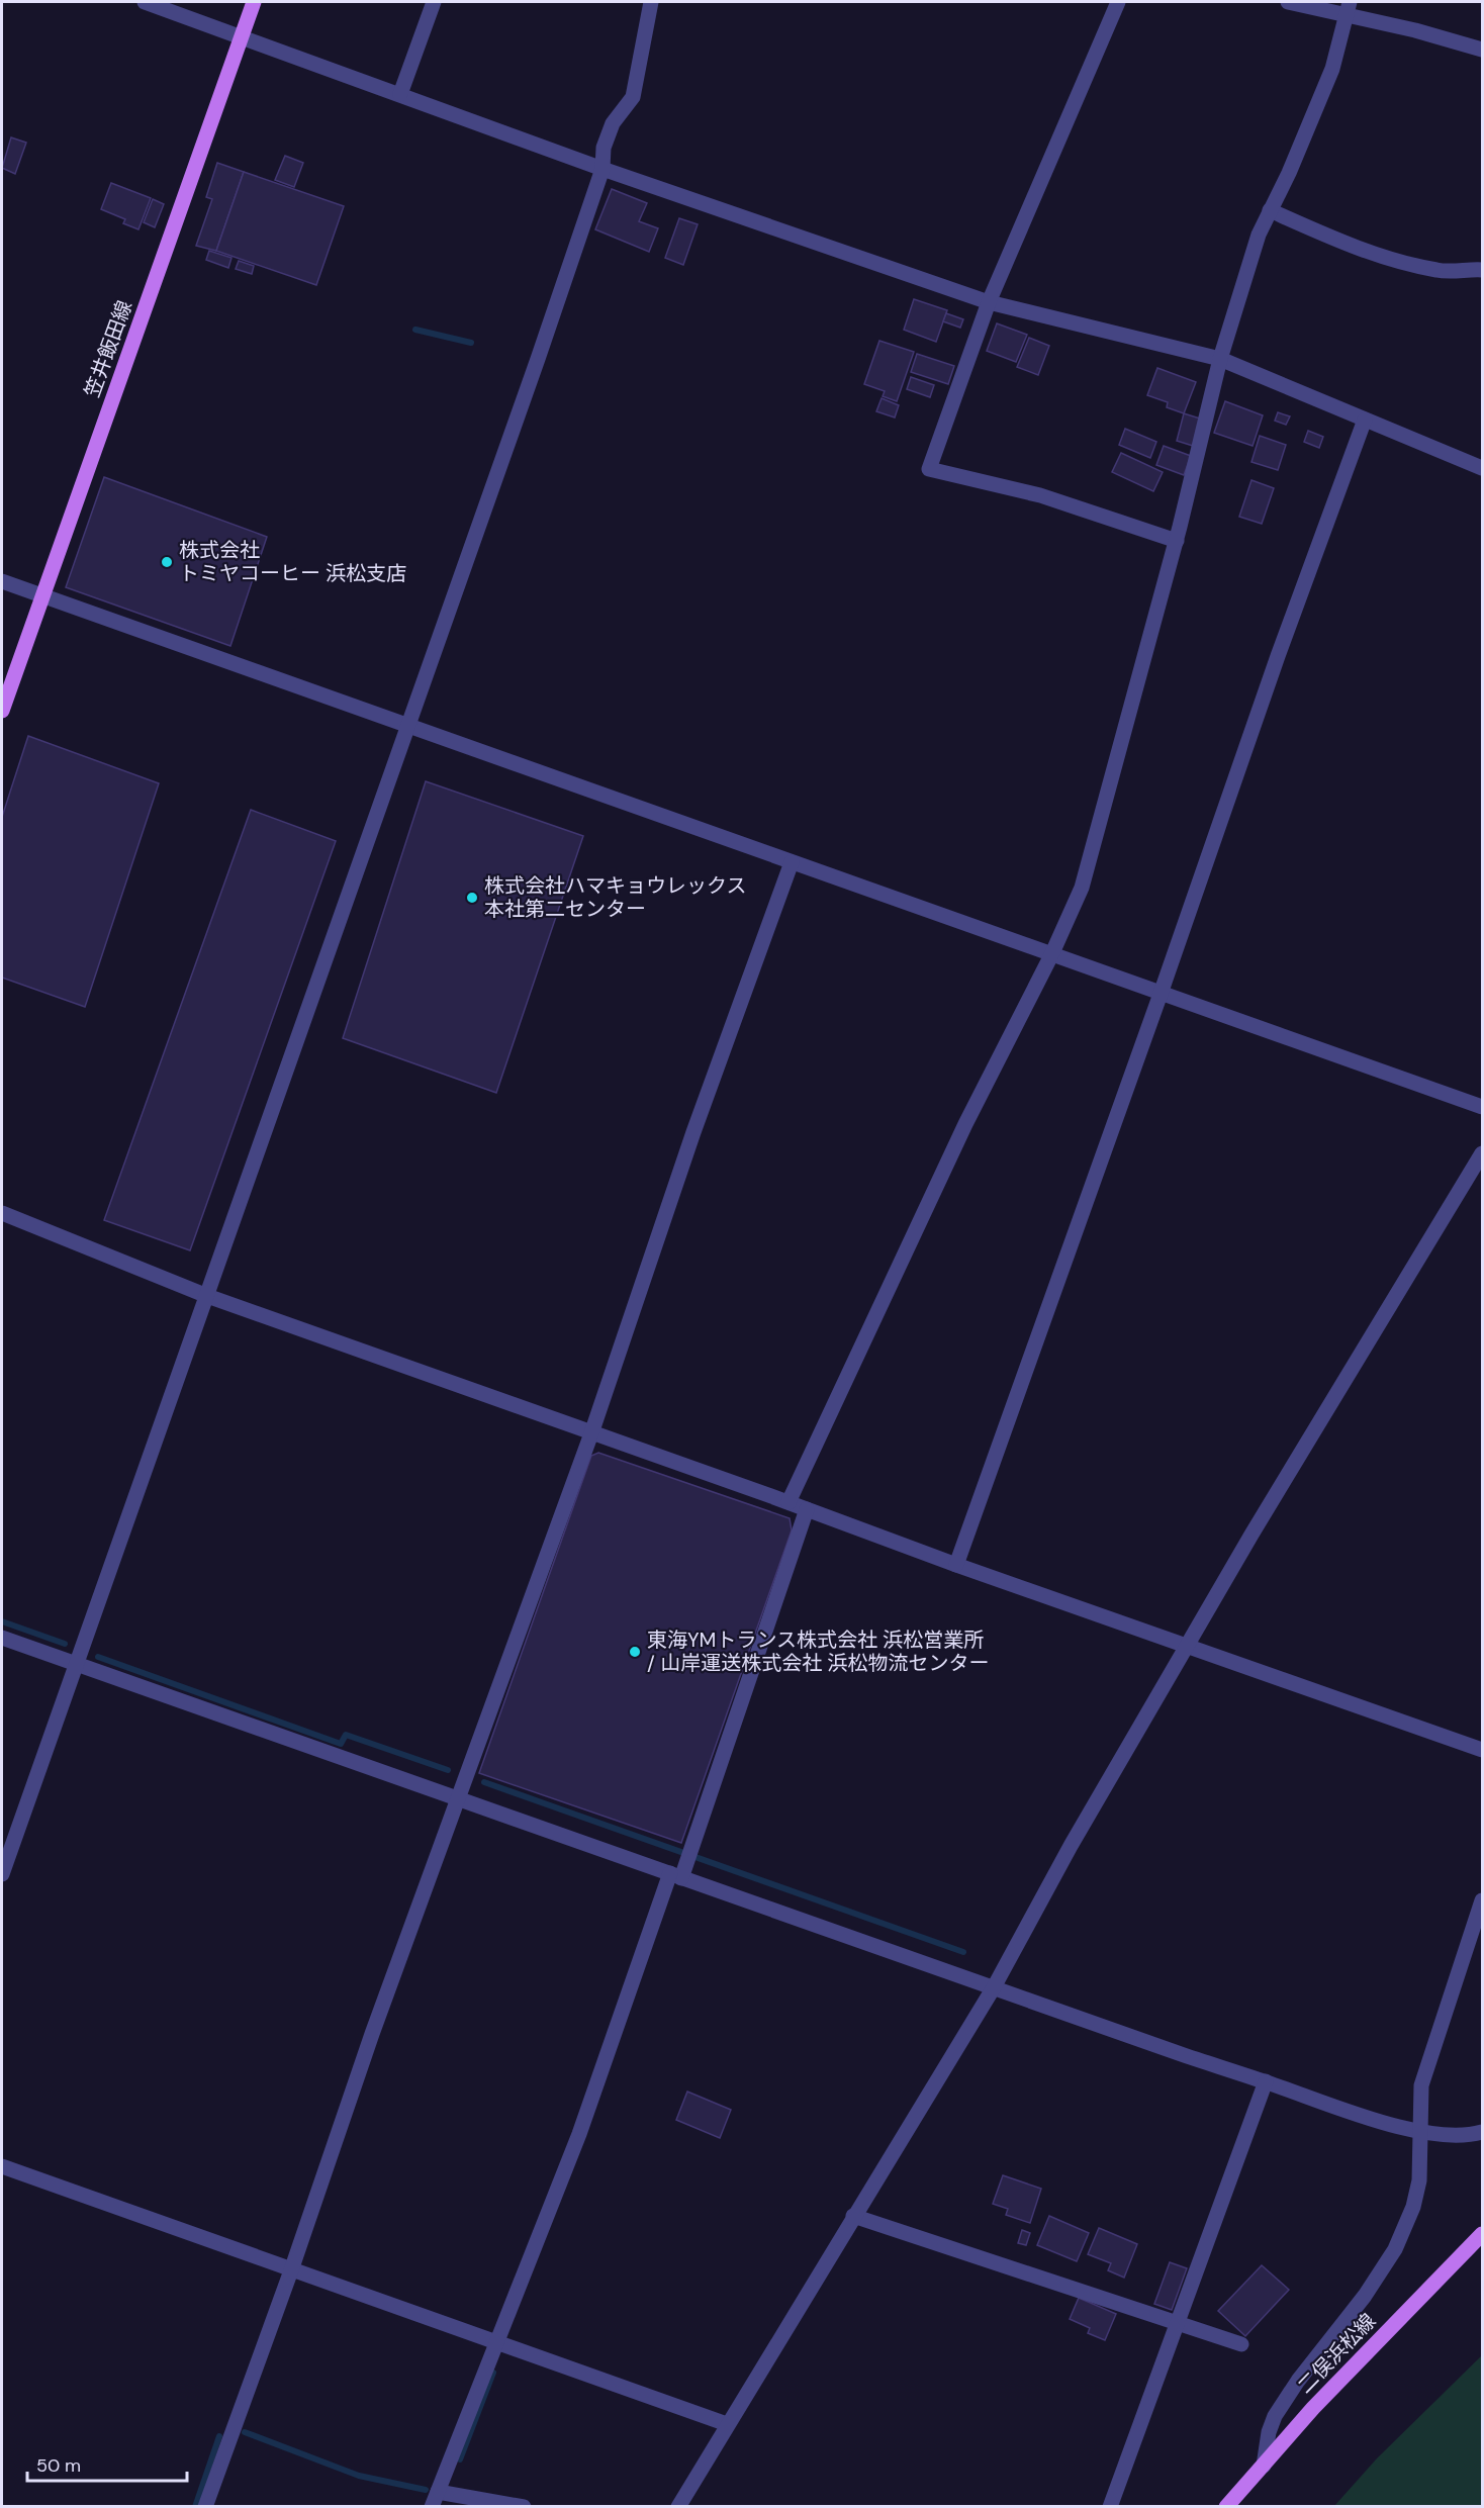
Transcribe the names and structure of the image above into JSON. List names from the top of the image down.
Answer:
{
  "streets": {
    "main road": ["笠井飯田線", "二俣浜松線"]
  },
  "places": ["株式会社 トミヤコーヒー 浜松支店", "株式会社ハマキョウレックス 本社第二センター", "東海YMトランス株式会社 浜松営業所 / 山岸運送株式会社 浜松物流センター"],
  "scale_bar": "50 m"
}
